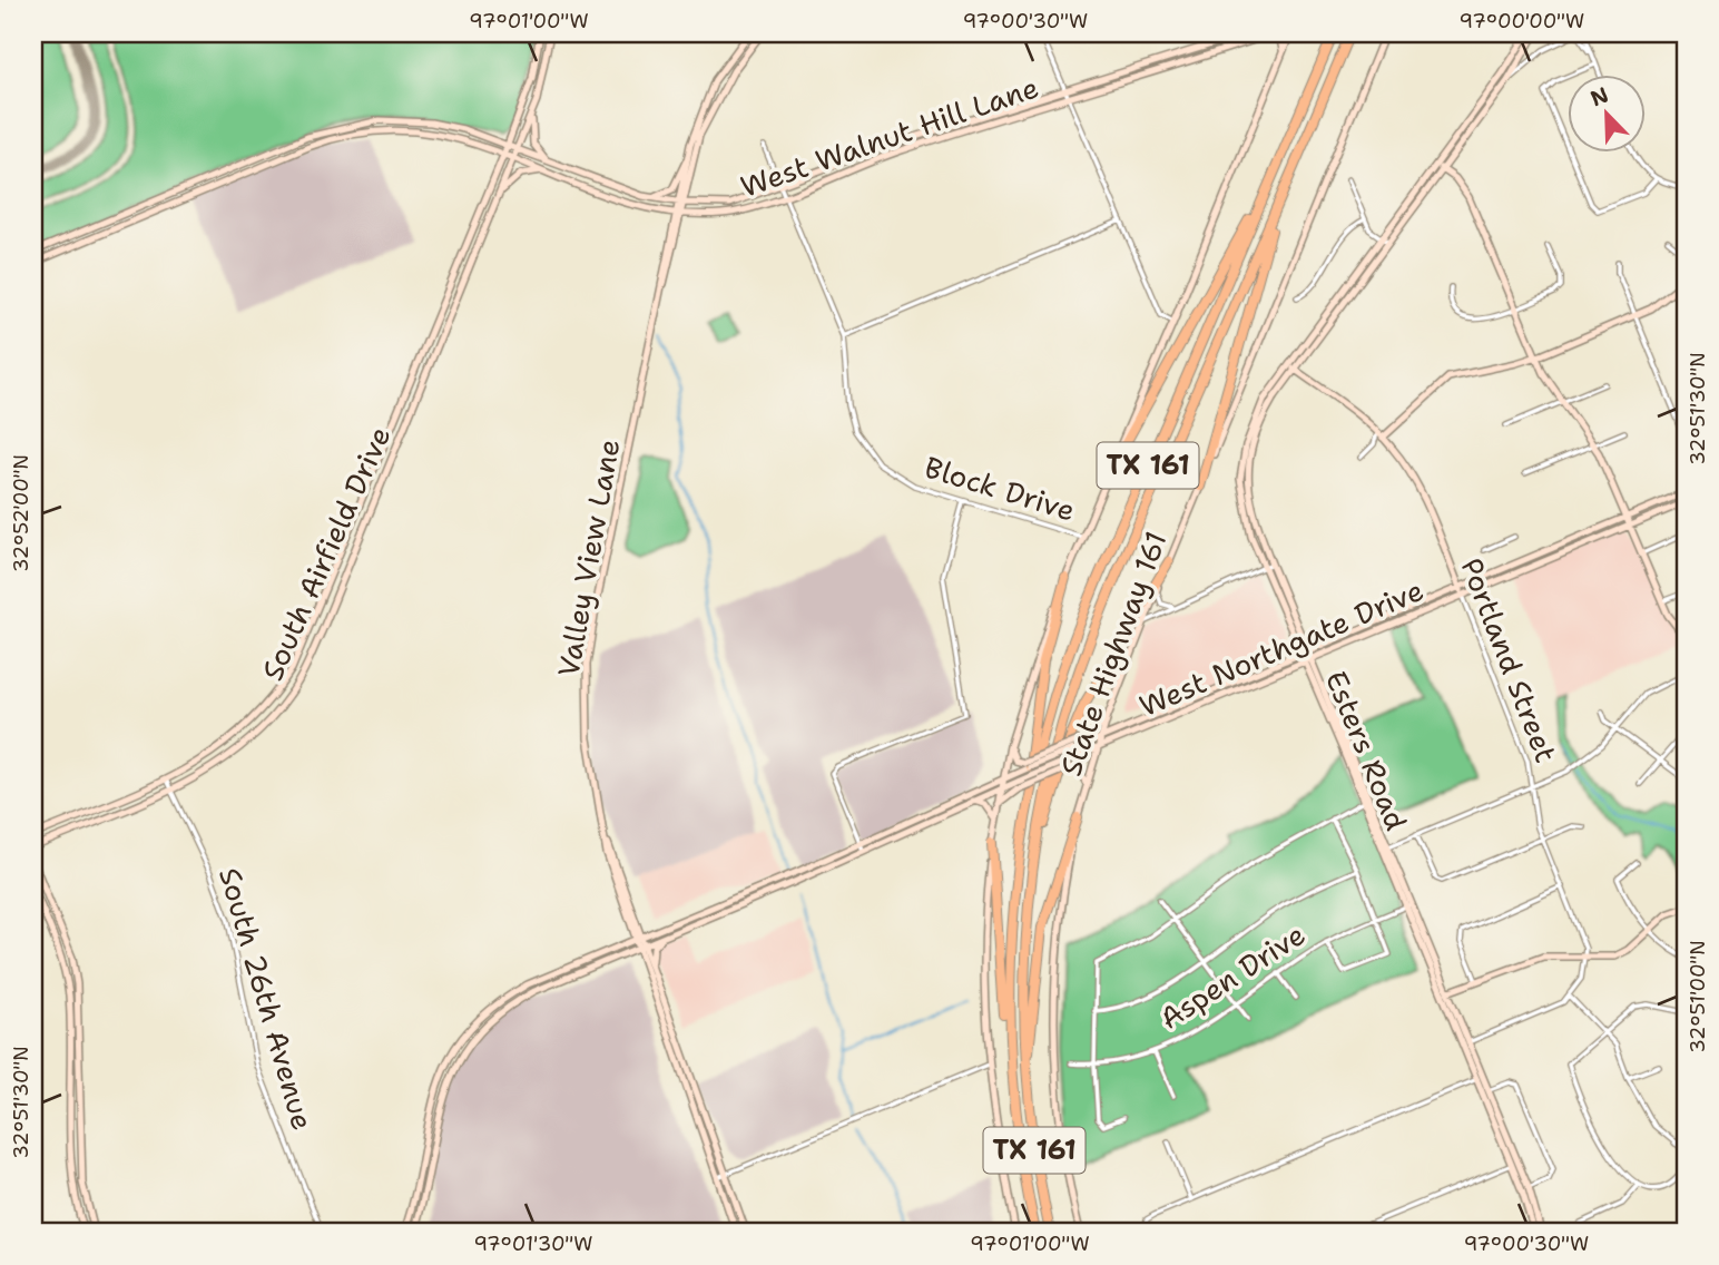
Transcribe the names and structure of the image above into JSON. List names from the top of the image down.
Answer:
{
  "streets": {
    "highway": ["TX 161"],
    "main road": [
      "West Walnut Hill Lane",
      "South Airfield Drive",
      "Valley View Lane",
      "West Northgate Drive",
      "State Highway 161",
      "Portland Street",
      "Esters Road"
    ],
    "street": ["Block Drive", "Aspen Drive", "South 26th Avenue"]
  },
  "crossings": [
    ["West Walnut Hill Lane", "Block Drive"],
    ["West Walnut Hill Lane", "South Airfield Drive"],
    ["West Walnut Hill Lane", "Valley View Lane"],
    ["South Airfield Drive", "South 26th Avenue"],
    ["Valley View Lane", "West Northgate Drive"],
    ["West Northgate Drive", "State Highway 161"],
    ["West Northgate Drive", "Portland Street"],
    ["West Northgate Drive", "Esters Road"],
    ["Portland Street", "Esters Road"],
    ["Esters Road", "Aspen Drive"]
  ],
  "north": "top left",
  "coordinates": [
    "97°01'00\"W",
    "97°00'30\"W",
    "97°00'00\"W",
    "32°51'30\"N",
    "32°52'00\"N",
    "32°51'00\"N",
    "97°01'30\"W"
  ]
}
